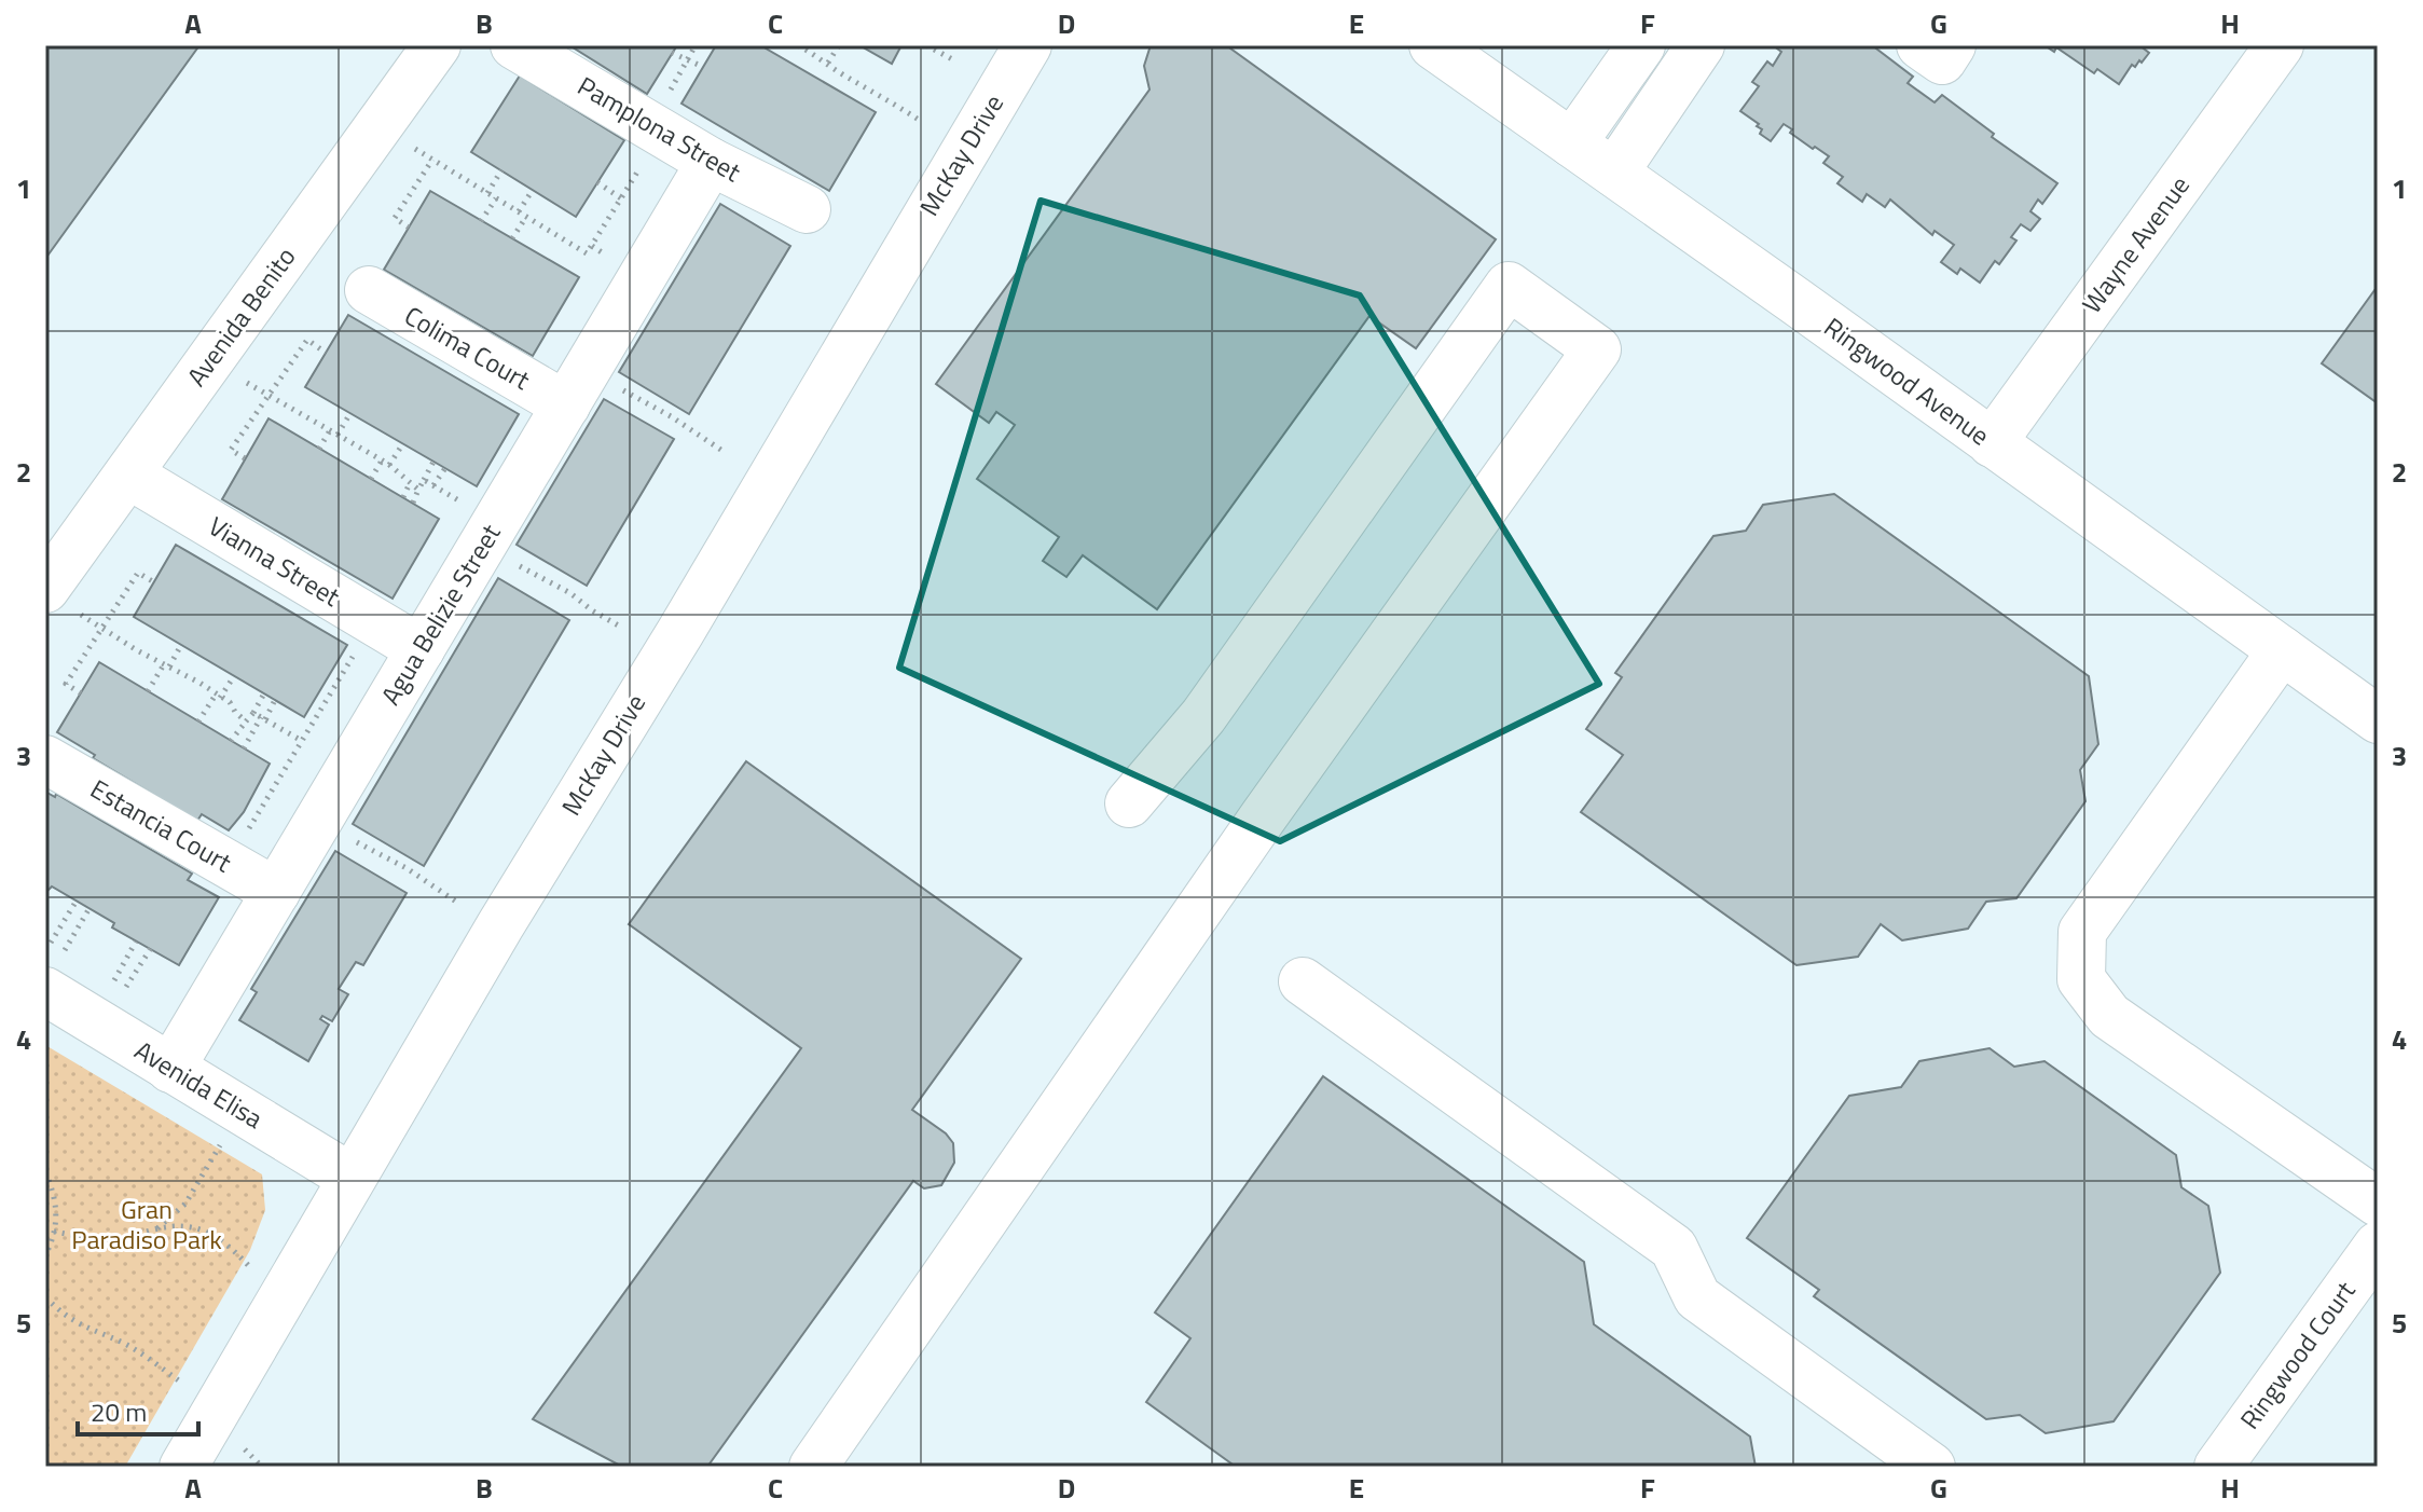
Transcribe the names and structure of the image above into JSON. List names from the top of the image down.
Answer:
{
  "streets": {
    "street": [
      "Pamplona Street",
      "McKay Drive",
      "Wayne Avenue",
      "Avenida Benito",
      "Colima Court",
      "Ringwood Avenue",
      "Vianna Street",
      "Agua Belizie Street",
      "Estancia Court",
      "Avenida Elisa",
      "Ringwood Court"
    ]
  },
  "crossings": [
    ["Pamplona Street", "Agua Belizie Street"],
    ["McKay Drive", "Avenida Elisa"],
    ["Wayne Avenue", "Ringwood Avenue"],
    ["Avenida Benito", "Vianna Street"],
    ["Colima Court", "Agua Belizie Street"],
    ["Vianna Street", "Agua Belizie Street"],
    ["Agua Belizie Street", "Estancia Court"],
    ["Agua Belizie Street", "Avenida Elisa"]
  ],
  "parks": ["Gran Paradiso Park"],
  "scale_bar": "20 m",
  "grid": {
    "columns": [
      "A",
      "B",
      "C",
      "D",
      "E",
      "F",
      "G",
      "H"
    ],
    "rows": [
      "1",
      "2",
      "3",
      "4",
      "5"
    ]
  }
}
